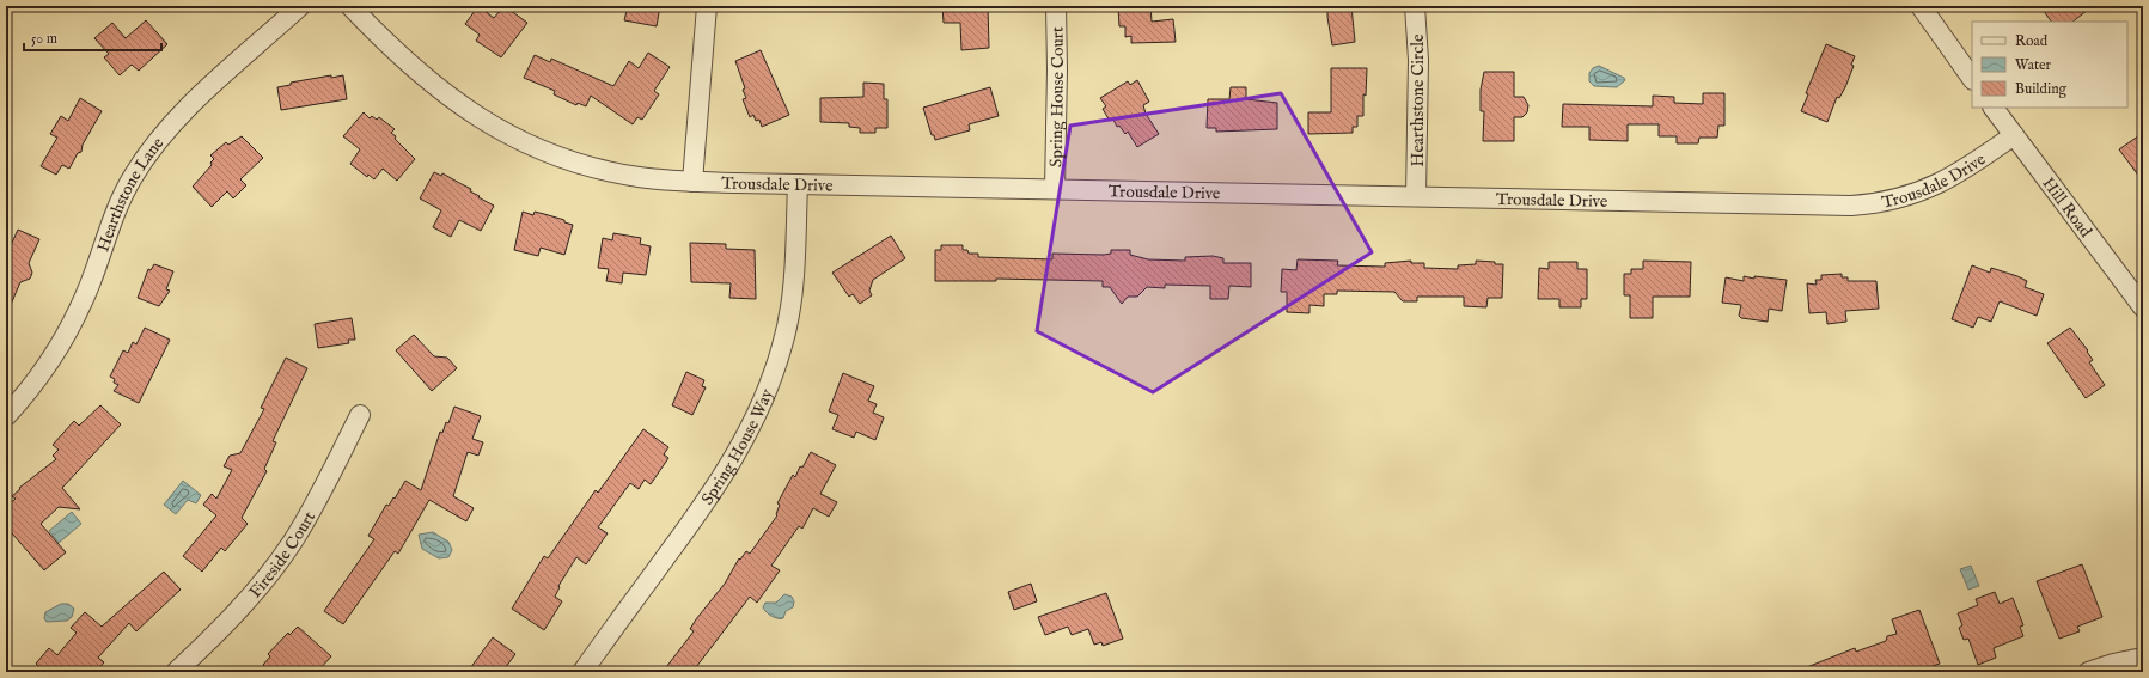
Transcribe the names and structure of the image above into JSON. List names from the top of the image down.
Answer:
{
  "streets": {
    "street": [
      "Spring House Court",
      "Hearthstone Circle",
      "Trousdale Drive",
      "Hearthstone Lane",
      "Hill Road",
      "Spring House Way",
      "Fireside Court"
    ]
  },
  "crossings": [
    ["Spring House Court", "Trousdale Drive"],
    ["Hearthstone Circle", "Trousdale Drive"],
    ["Trousdale Drive", "Hill Road"],
    ["Trousdale Drive", "Spring House Way"]
  ],
  "legend": ["Road", "Water", "Building"],
  "scale_bar": "50 m"
}
